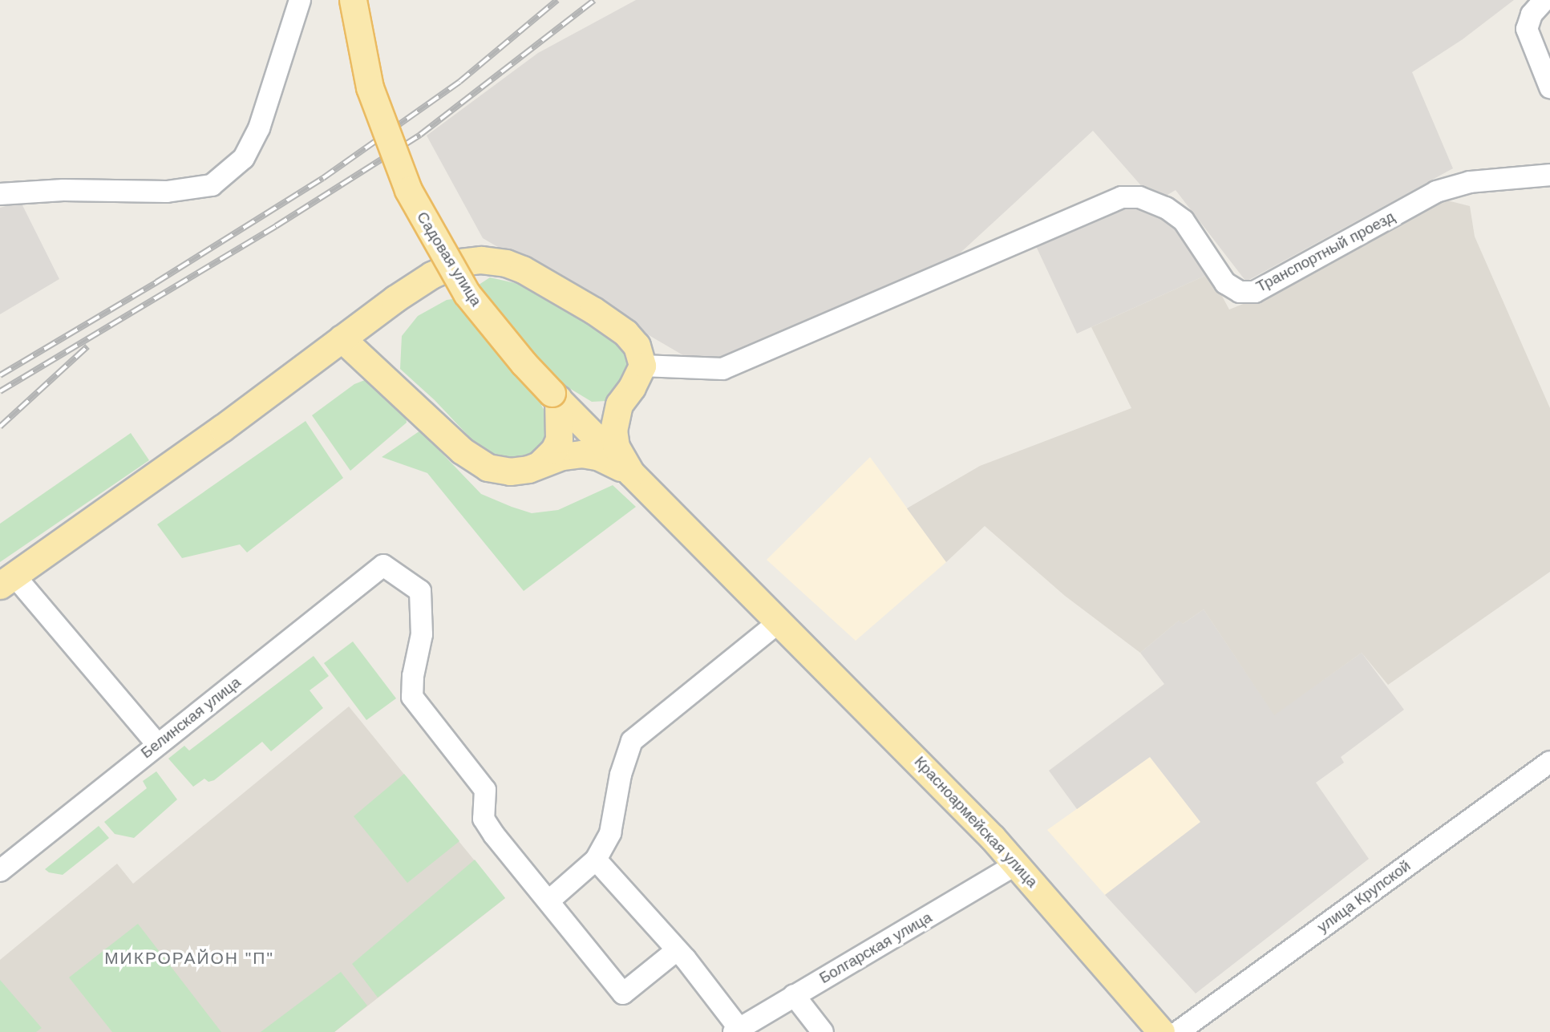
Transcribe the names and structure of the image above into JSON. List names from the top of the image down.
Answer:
{
  "streets": {
    "main road": ["Садовая улица", "Красноармейская улица"],
    "street": [
      "Транспортный проезд",
      "Белинская улица",
      "улица Крупской",
      "Болгарская улица"
    ]
  },
  "crossings": [
    ["Садовая улица", "Красноармейская улица"],
    ["Красноармейская улица", "Болгарская улица"]
  ],
  "districts": ["МИКРОРАЙОН \"П\""]
}
